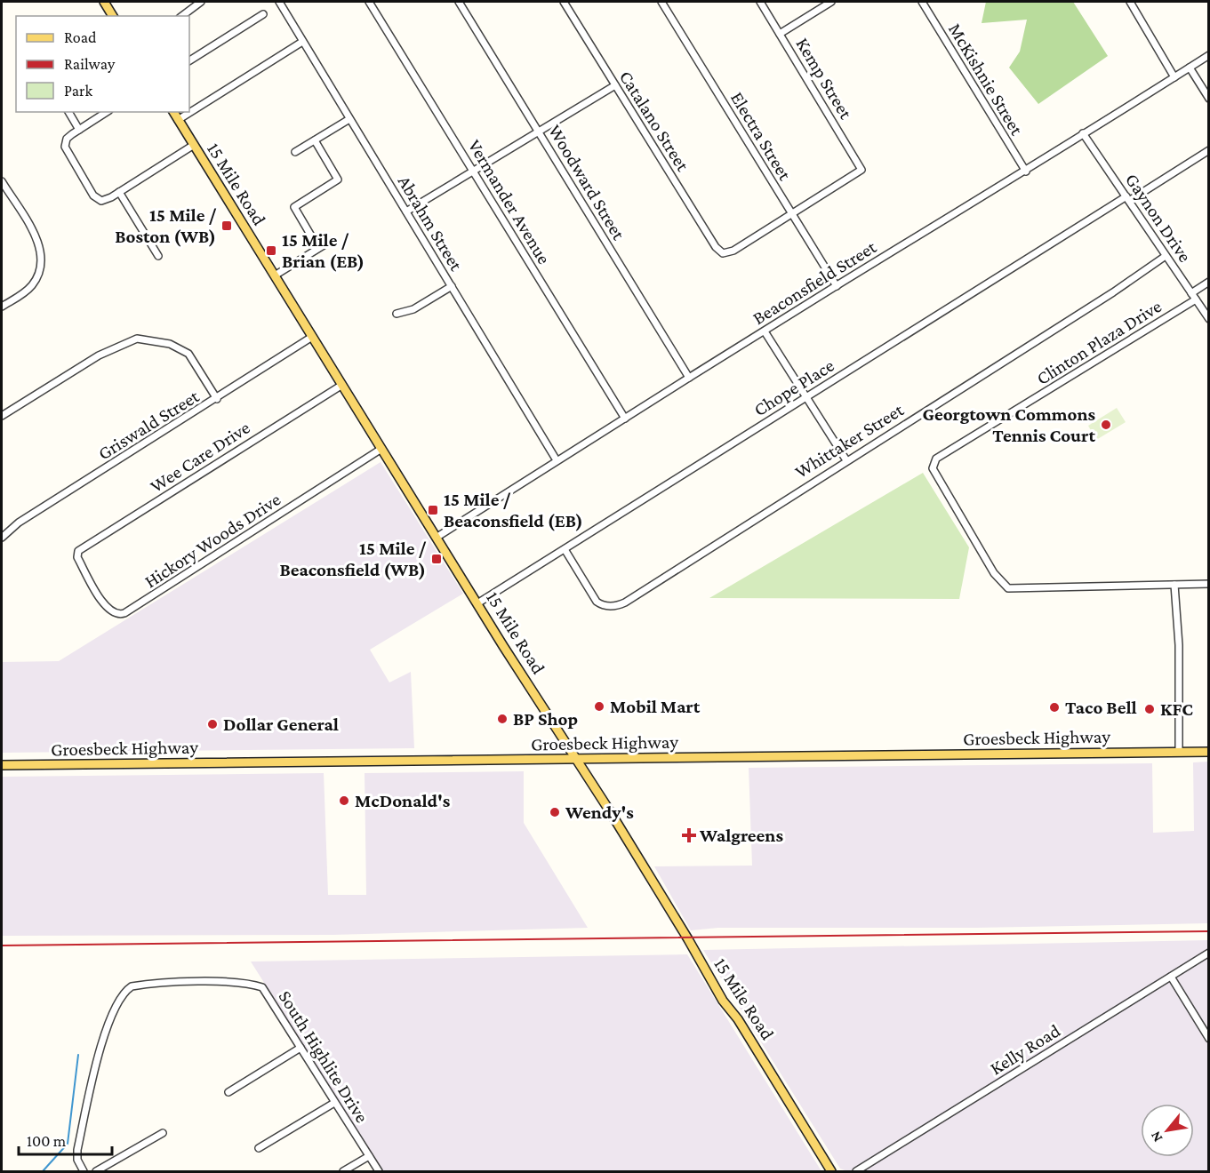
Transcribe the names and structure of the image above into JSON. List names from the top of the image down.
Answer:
{
  "streets": {
    "main road": ["15 Mile Road", "Groesbeck Highway"],
    "street": [
      "Kemp Street",
      "McKishnie Street",
      "Catalano Street",
      "Electra Street",
      "Woodward Street",
      "Vermander Avenue",
      "Gaynon Drive",
      "Abrahm Street",
      "Beaconsfield Street",
      "Clinton Plaza Drive",
      "Chope Place",
      "Griswald Street",
      "Whittaker Street",
      "Wee Care Drive",
      "Hickory Woods Drive",
      "Kelly Road",
      "South Highlite Drive"
    ]
  },
  "crossings": [
    ["Kemp Street", "Catalano Street"],
    ["Kemp Street", "Electra Street"],
    ["McKishnie Street", "Beaconsfield Street"],
    ["Catalano Street", "Electra Street"],
    ["Electra Street", "Beaconsfield Street"],
    ["Woodward Street", "Beaconsfield Street"],
    ["15 Mile Road", "Beaconsfield Street"],
    ["15 Mile Road", "Chope Place"],
    ["15 Mile Road", "Griswald Street"],
    ["15 Mile Road", "Wee Care Drive"],
    ["15 Mile Road", "Hickory Woods Drive"],
    ["15 Mile Road", "Groesbeck Highway"],
    ["Vermander Avenue", "Beaconsfield Street"],
    ["Gaynon Drive", "Beaconsfield Street"],
    ["Gaynon Drive", "Clinton Plaza Drive"],
    ["Gaynon Drive", "Chope Place"],
    ["Gaynon Drive", "Whittaker Street"],
    ["Abrahm Street", "Beaconsfield Street"],
    ["Chope Place", "Whittaker Street"],
    ["Wee Care Drive", "Hickory Woods Drive"]
  ],
  "places": {
    "transit": [
      "15 Mile / Boston (WB)",
      "15 Mile / Brian (EB)",
      "15 Mile / Beaconsfield (EB)",
      "15 Mile / Beaconsfield (WB)"
    ],
    "other": [
      "Georgtown Commons Tennis Court",
      "Mobil Mart",
      "Taco Bell",
      "KFC",
      "BP Shop",
      "Dollar General",
      "McDonald's",
      "Wendy's"
    ],
    "health": ["Walgreens"]
  },
  "legend": ["Road", "Railway", "Park"],
  "scale_bar": "100 m",
  "north": "bottom left"
}
